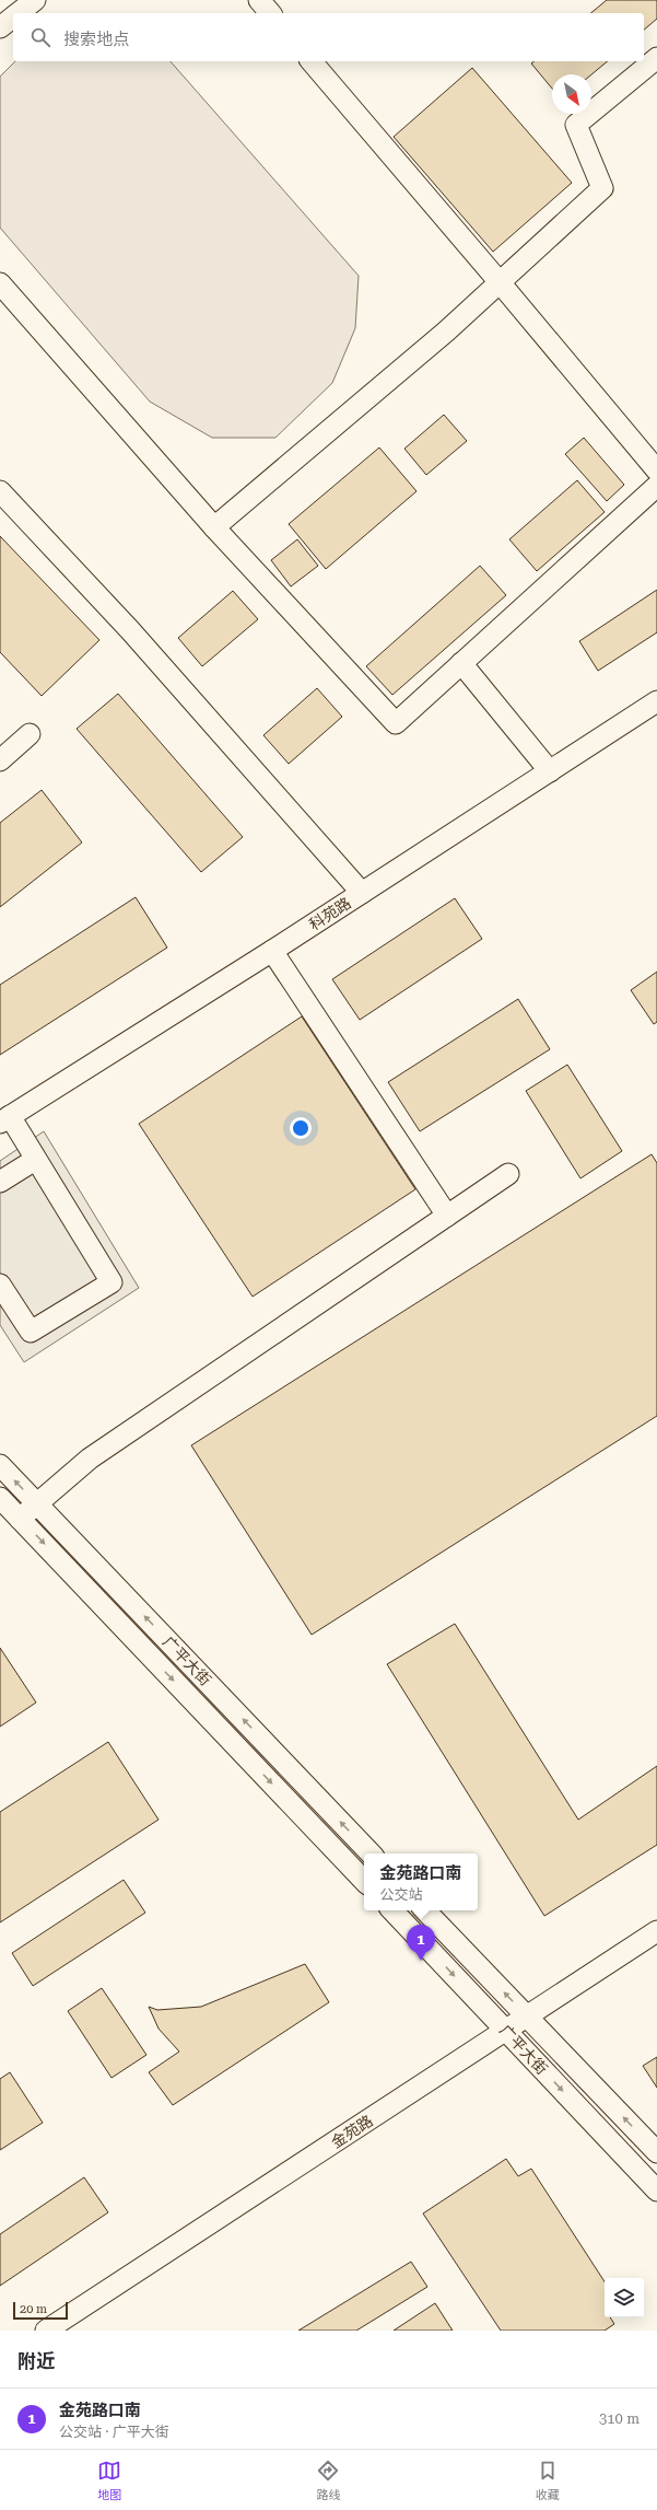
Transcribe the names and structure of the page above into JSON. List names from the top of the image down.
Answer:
{
  "streets": {
    "street": ["科苑路", "广平大街", "金苑路"]
  },
  "crossings": [
    ["广平大街", "金苑路"]
  ],
  "scale_bar": "20 m",
  "north": "bottom right",
  "page": {
    "search": "搜索地点",
    "popup": ["金苑路口南", "公交站"],
    "pins": "1",
    "scale": "20 m",
    "heading": "附近",
    "list": [
      {
        "mark": "1",
        "name": "金苑路口南",
        "note": "公交站 · 广平大街",
        "value": "310 m"
      }
    ],
    "nav": ["地图", "路线", "收藏"]
  }
}
